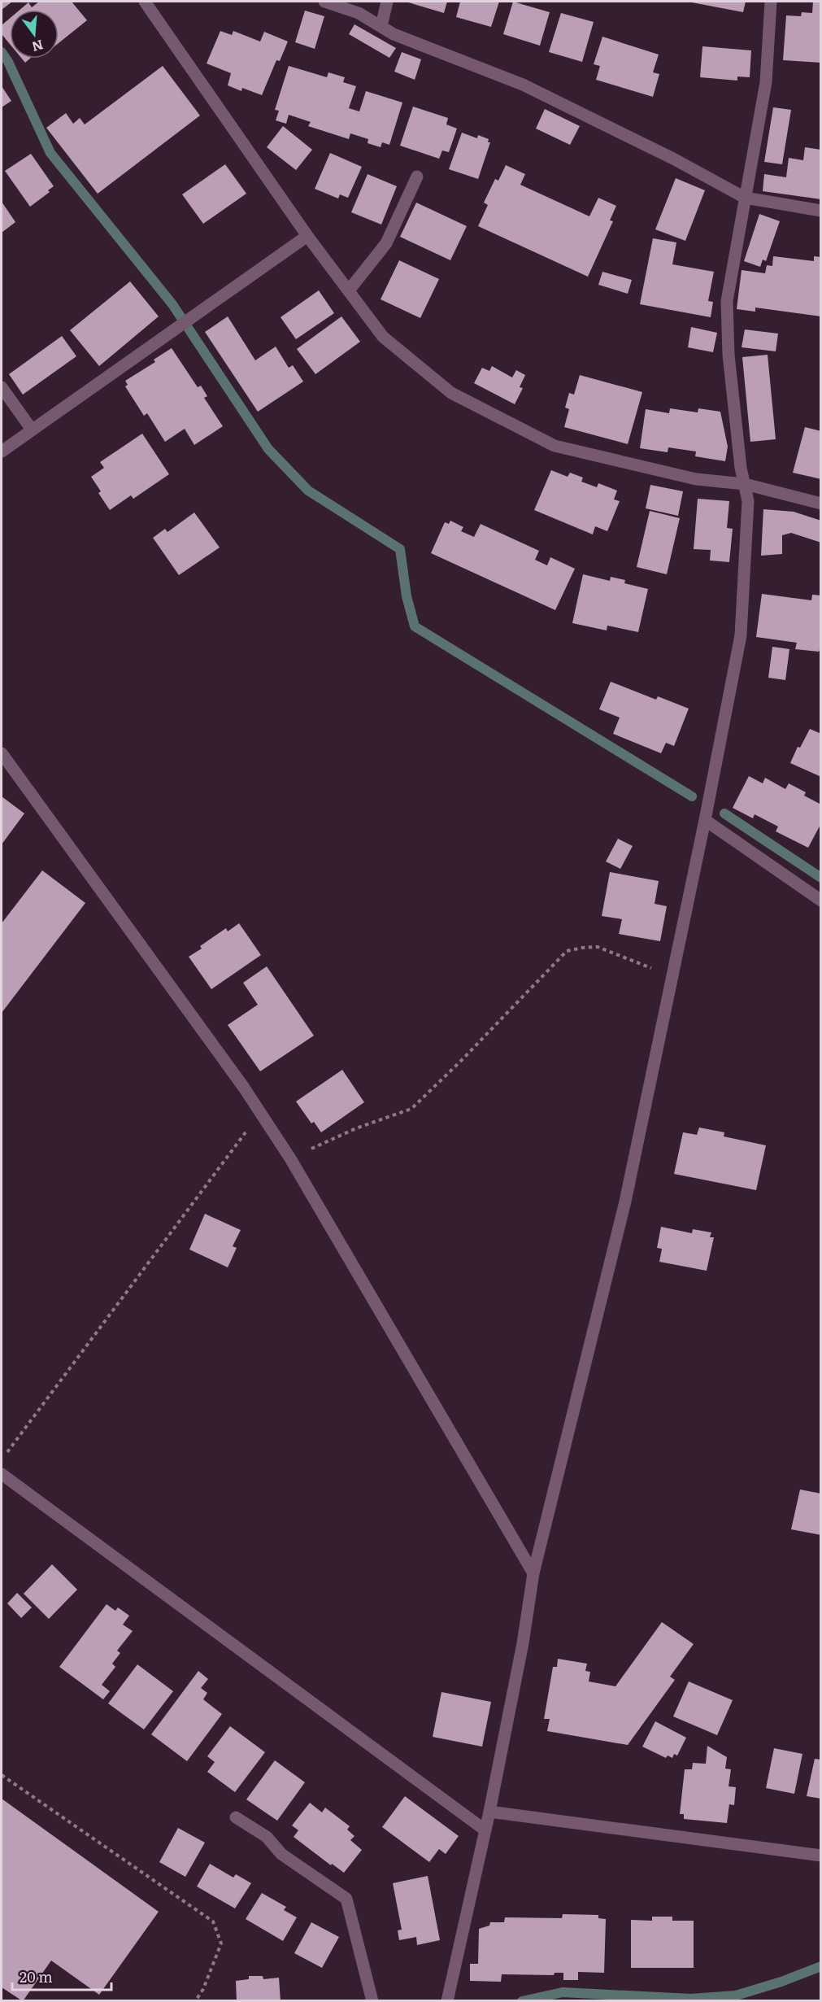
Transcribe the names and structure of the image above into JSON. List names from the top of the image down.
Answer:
{
  "scale_bar": "20 m",
  "north": "bottom"
}
